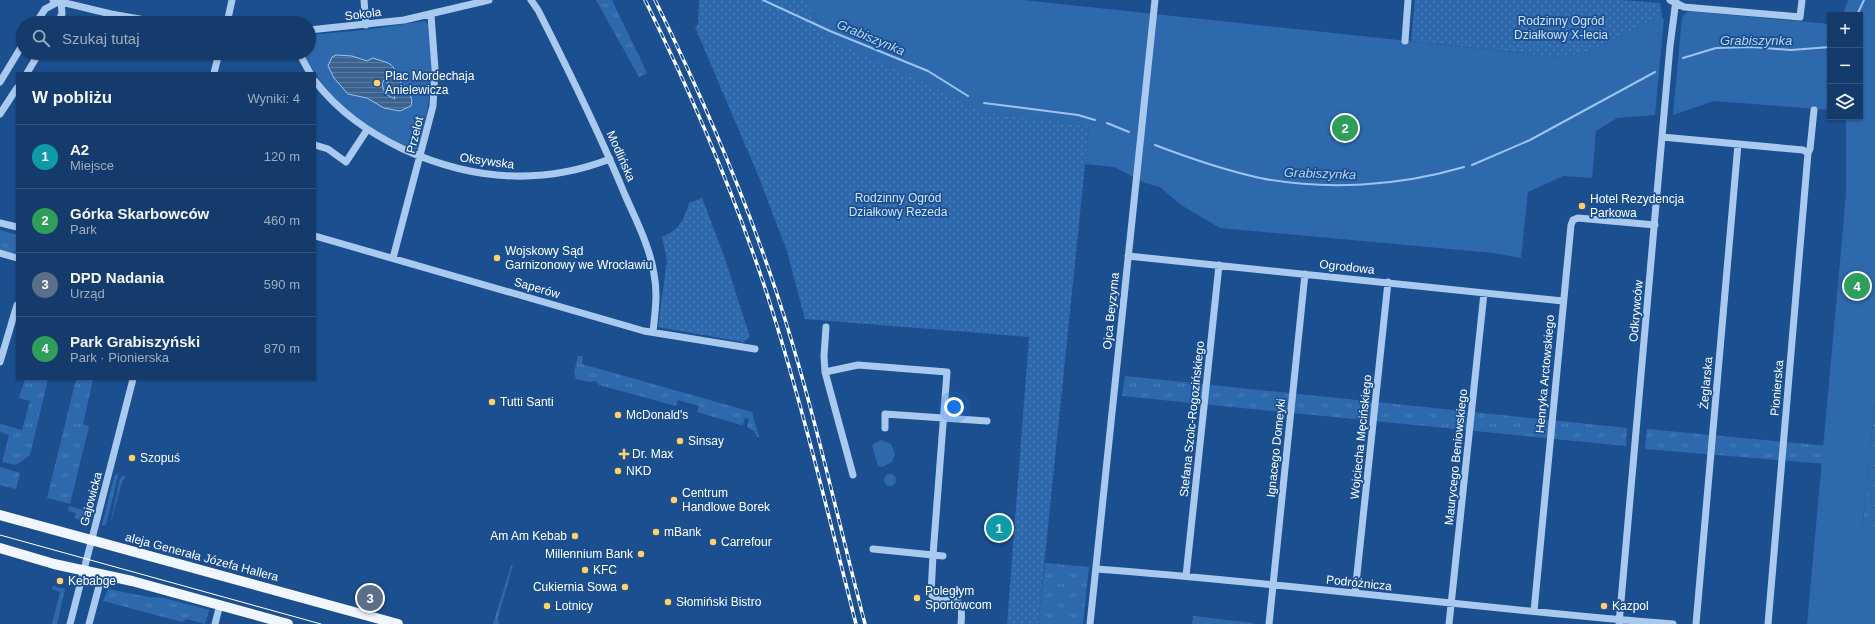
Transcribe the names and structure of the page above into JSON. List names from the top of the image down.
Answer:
{
  "streets": {
    "main road": ["aleja Generała Józefa Hallera"],
    "street": [
      "Sokola",
      "Przelot",
      "Modlińska",
      "Oksywska",
      "Ogrodowa",
      "Saperów",
      "Ojca Beyzyma",
      "Odkrywców",
      "Henryka Arctowskiego",
      "Żeglarska",
      "Pionierska",
      "Stefana Szolc-Rogozińskiego",
      "Wojciecha Męcińskiego",
      "Ignacego Domeyki",
      "Maurycego Beniowskiego",
      "Gajowicka",
      "Podróżnicza"
    ]
  },
  "crossings": [
    ["Sokola", "Przelot"],
    ["Przelot", "Oksywska"],
    ["Przelot", "Saperów"],
    ["Modlińska", "Oksywska"],
    ["Modlińska", "Saperów"],
    ["Ogrodowa", "Ojca Beyzyma"],
    ["Ogrodowa", "Henryka Arctowskiego"],
    ["Ogrodowa", "Stefana Szolc-Rogozińskiego"],
    ["Ogrodowa", "Wojciecha Męcińskiego"],
    ["Ogrodowa", "Ignacego Domeyki"],
    ["Ogrodowa", "Maurycego Beniowskiego"],
    ["Ojca Beyzyma", "Podróżnicza"],
    ["Odkrywców", "Henryka Arctowskiego"],
    ["Odkrywców", "Podróżnicza"],
    ["Henryka Arctowskiego", "Podróżnicza"],
    ["Stefana Szolc-Rogozińskiego", "Podróżnicza"],
    ["Wojciecha Męcińskiego", "Podróżnicza"],
    ["Ignacego Domeyki", "Podróżnicza"],
    ["Maurycego Beniowskiego", "Podróżnicza"],
    ["Gajowicka", "aleja Generała Józefa Hallera"]
  ],
  "water": ["Grabiszynka"],
  "parks": ["Rodzinny Ogród Działkowy X-lecia", "Rodzinny Ogród Działkowy Rezeda"],
  "places": {
    "other": [
      "Plac Mordechaja Anielewicza",
      "Hotel Rezydencja Parkowa",
      "Wojskowy Sąd Garnizonowy we Wrocławiu",
      "Tutti Santi",
      "McDonald's",
      "Sinsay",
      "Szopuś",
      "NKD",
      "Centrum Handlowe Borek",
      "mBank",
      "Am Am Kebab",
      "Carrefour",
      "Millennium Bank",
      "KFC",
      "Kebabge",
      "Cukiernia Sowa",
      "Poległym Sportowcom",
      "Słomiński Bistro",
      "Lotnicy",
      "Kazpol"
    ],
    "health": ["Dr. Max"]
  },
  "page": {
    "map_buttons": ["+", "−"],
    "search": "Szukaj tutaj",
    "heading": ["W pobliżu", "Wyniki: 4"],
    "pins": [
      "2",
      "4",
      "1",
      "3"
    ],
    "list": [
      {
        "mark": "1",
        "name": "A2",
        "note": "Miejsce",
        "value": "120 m"
      },
      {
        "mark": "2",
        "name": "Górka Skarbowców",
        "note": "Park",
        "value": "460 m"
      },
      {
        "mark": "3",
        "name": "DPD Nadania",
        "note": "Urząd",
        "value": "590 m"
      },
      {
        "mark": "4",
        "name": "Park Grabiszyński",
        "note": "Park · Pionierska",
        "value": "870 m"
      }
    ]
  }
}
